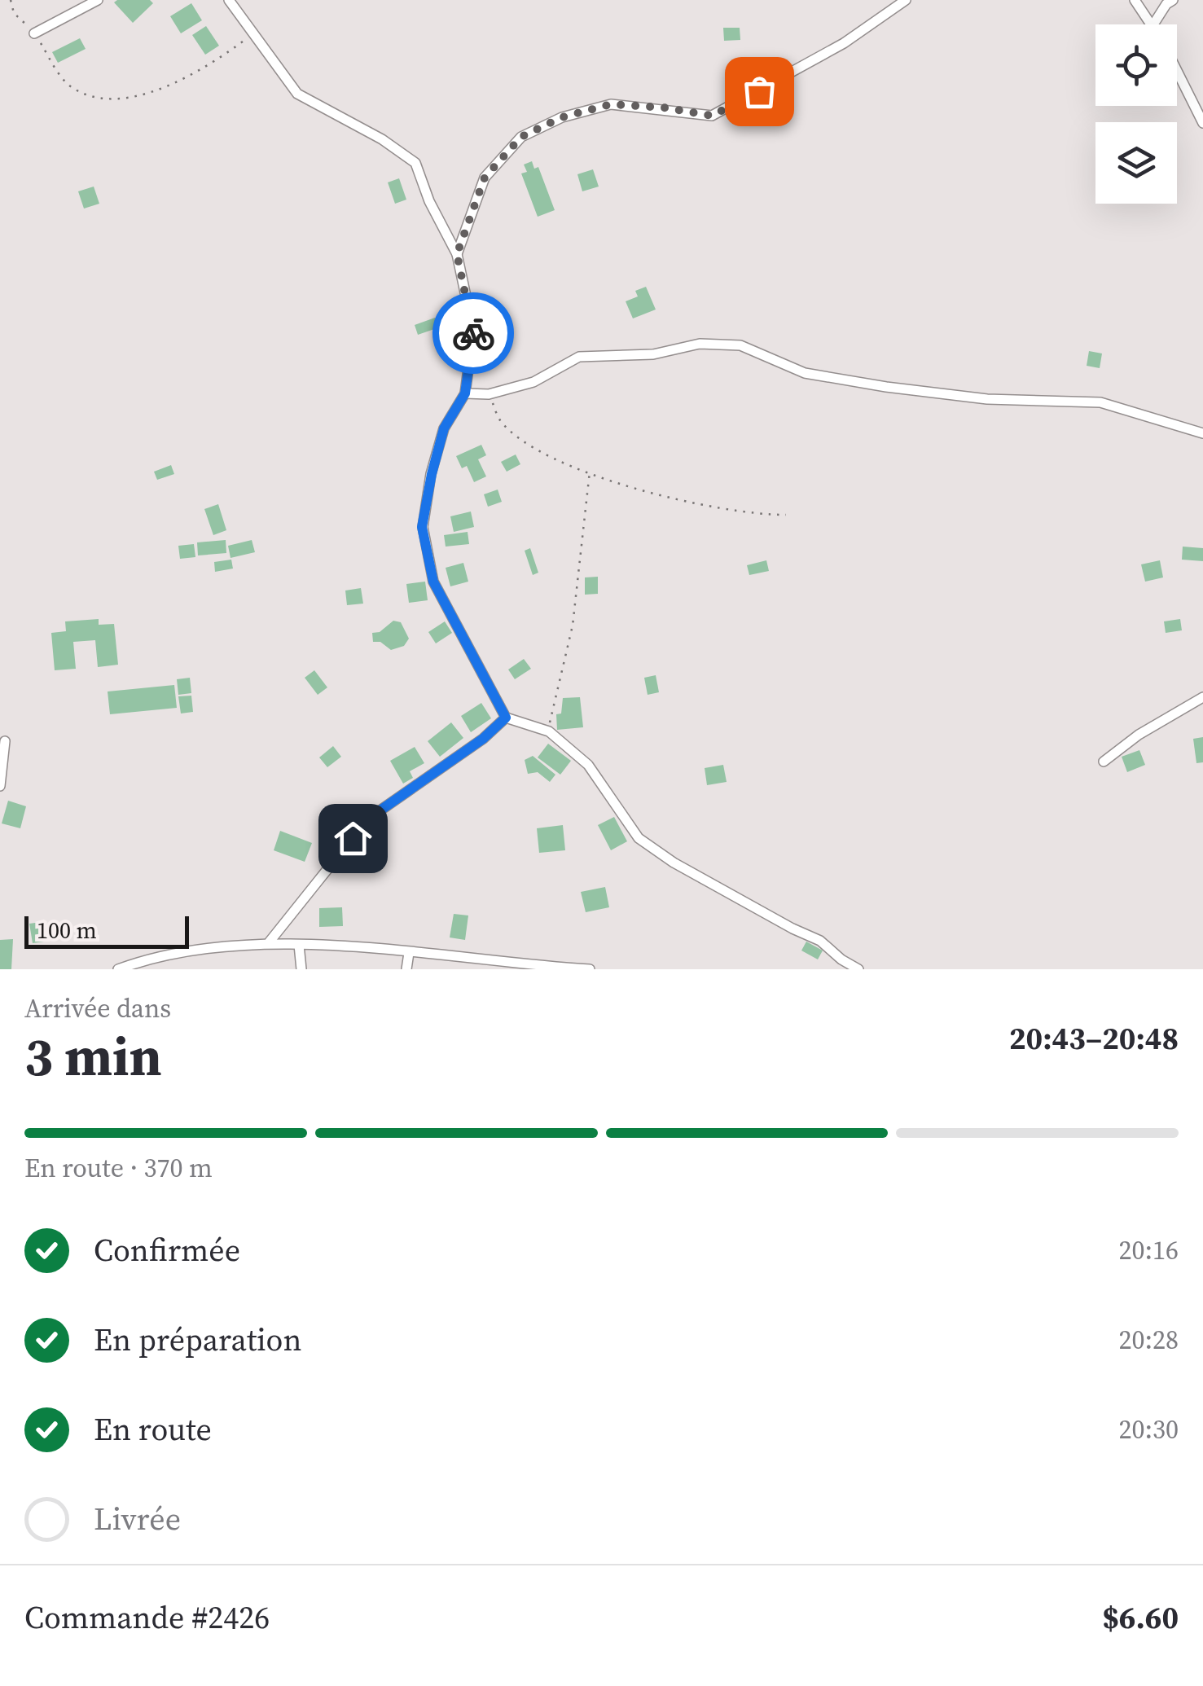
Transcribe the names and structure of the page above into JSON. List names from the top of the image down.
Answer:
{
  "scale_bar": "100 m",
  "page": {
    "scale": "100 m",
    "heading": ["3 min", "Arrivée dans", "20:43–20:48"],
    "panel": ["Commande #2426", "$6.60"],
    "bar": "En route · 370 m",
    "list": [
      ["Confirmée", "20:16"],
      ["En préparation", "20:28"],
      ["En route", "20:30"],
      "Livrée"
    ]
  }
}
